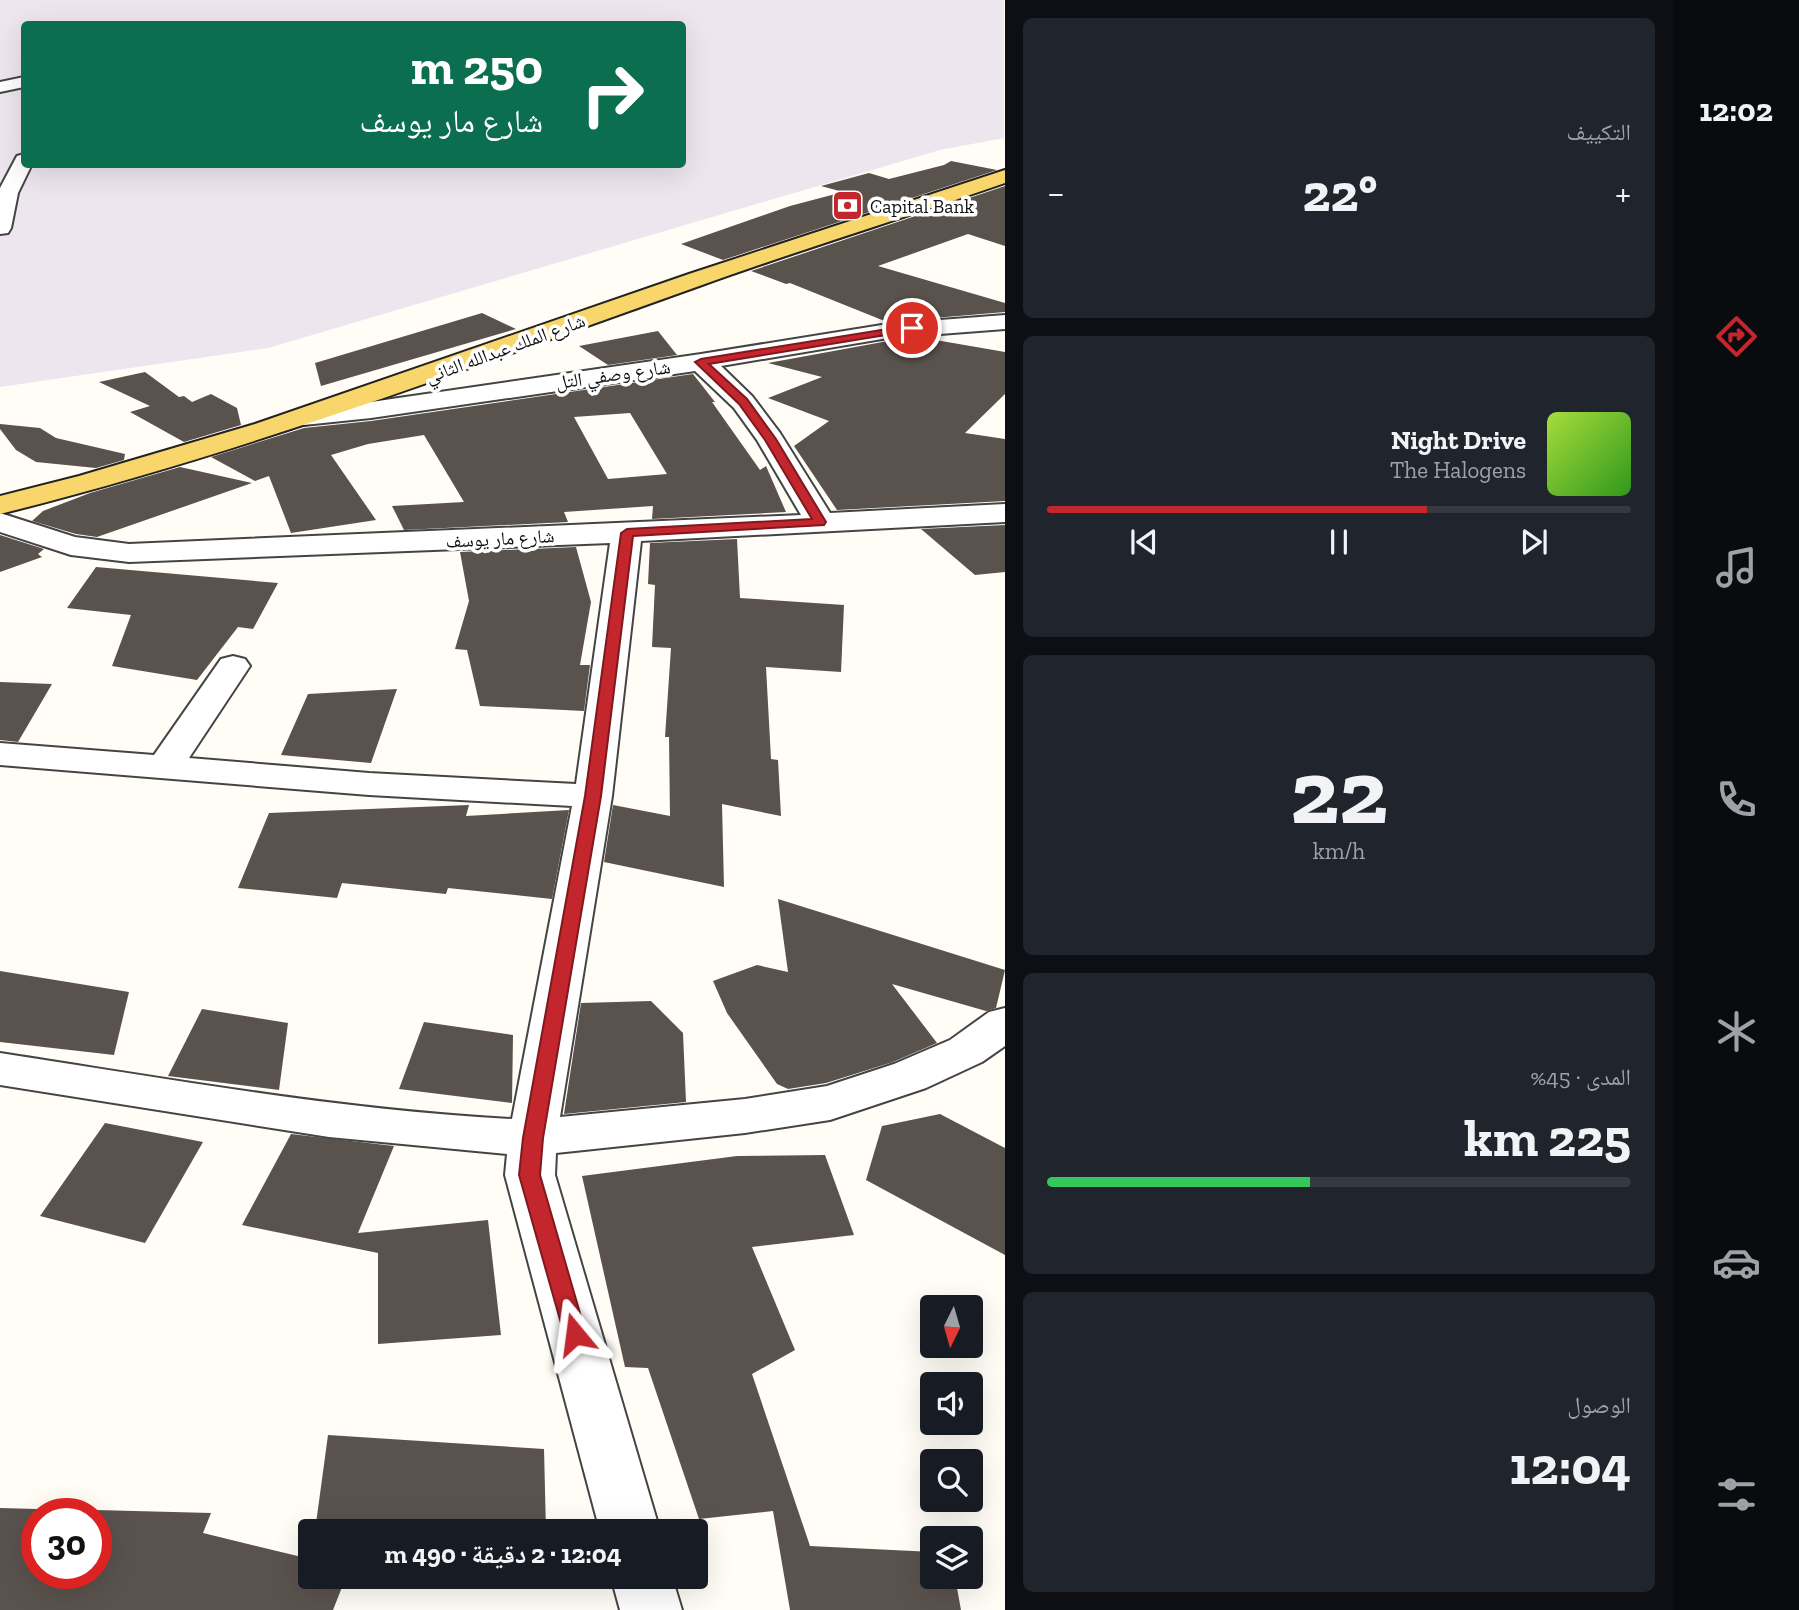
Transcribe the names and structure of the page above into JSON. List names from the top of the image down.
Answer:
{
  "streets": {
    "main road": ["شارع الملك عبدالله الثاني"],
    "street": ["شارع وصفي التل", "شارع مار يوسف"]
  },
  "crossings": [
    ["شارع الملك عبدالله الثاني", "شارع وصفي التل"]
  ],
  "places": {
    "bank": ["Capital Bank"]
  },
  "north": "bottom",
  "page": {
    "tabs": "12:02",
    "tile": [
      "التكييف",
      ["22", "km/h"],
      ["المدى · 45%", "225 km"],
      ["الوصول", "12:04"]
    ],
    "turn": ["250 m", "شارع مار يوسف"],
    "heat": ["−", "22°", "+"],
    "song": ["Night Drive", "The Halogens"],
    "limit": "30",
    "trip": "12:04 · 2 دقيقة · 490 m"
  }
}
